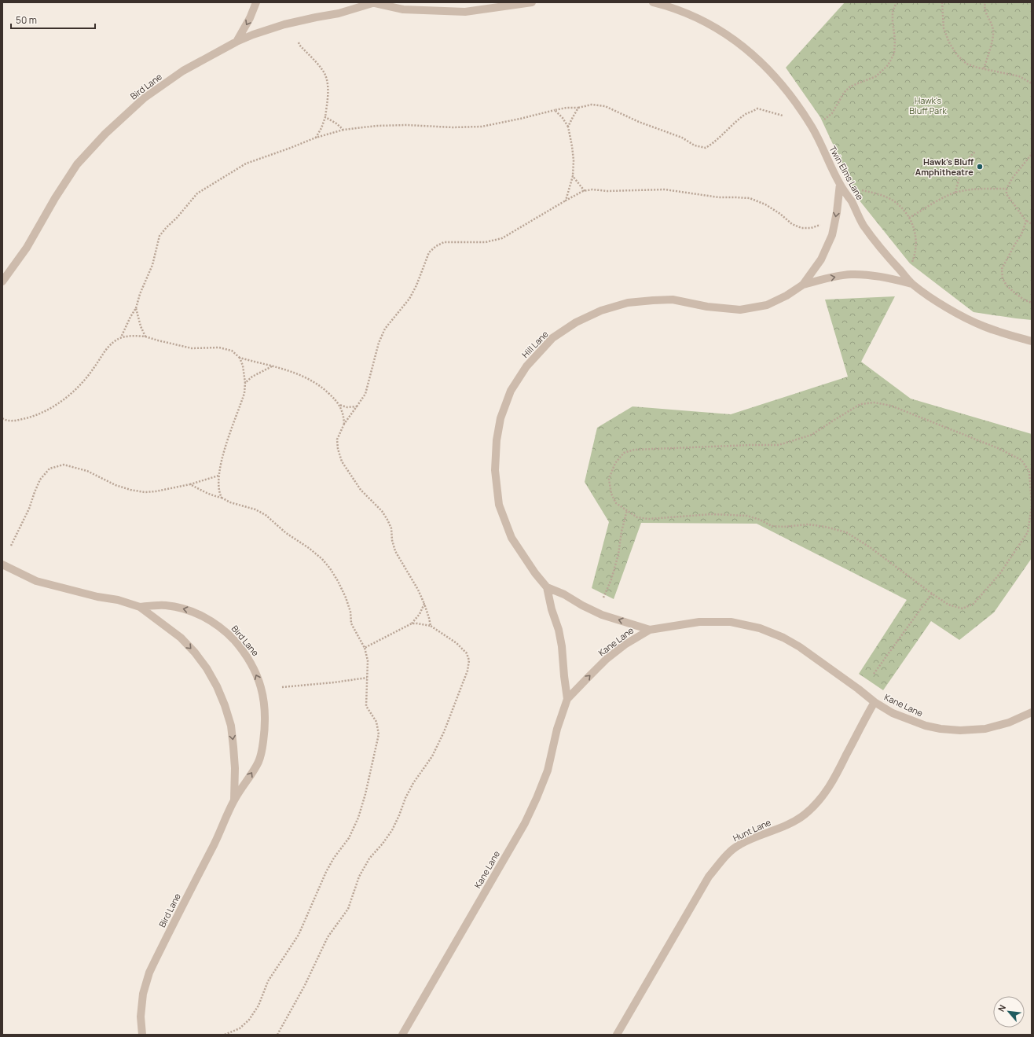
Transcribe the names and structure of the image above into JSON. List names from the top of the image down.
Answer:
{
  "streets": {
    "street": [
      "Bird Lane",
      "Twin Elms Lane",
      "Hill Lane",
      "Kane Lane",
      "Hunt Lane"
    ]
  },
  "crossings": [
    ["Kane Lane", "Hunt Lane"]
  ],
  "parks": ["Hawk's Bluff Park"],
  "places": ["Hawk's Bluff Amphitheatre"],
  "scale_bar": "50 m",
  "north": "top left"
}
